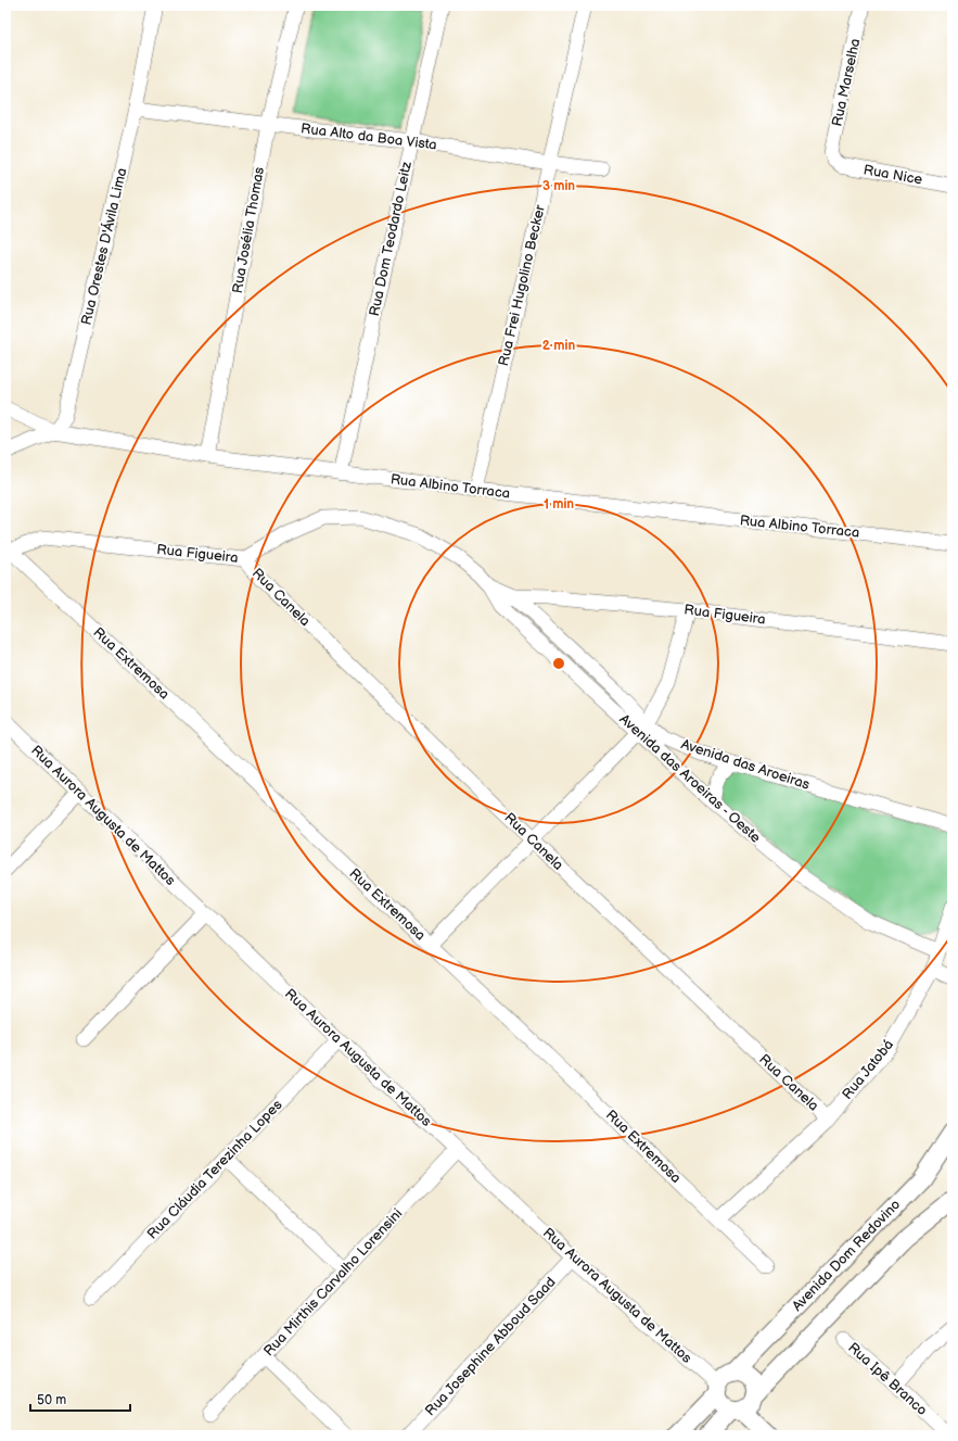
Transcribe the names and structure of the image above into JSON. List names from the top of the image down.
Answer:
{
  "streets": {
    "street": [
      "Rua Marselha",
      "Rua Alto da Boa Vista",
      "Rua Nice",
      "Rua Josélia Thomas",
      "Rua Dom Teodardo Leitz",
      "Rua Orestes D'Ávila Lima",
      "Rua Frei Hugolino Becker",
      "Rua Albino Torraca",
      "Rua Figueira",
      "Rua Canela",
      "Rua Extremosa",
      "Avenida das Aroeiras",
      "Avenida das Aroeiras - Oeste",
      "Rua Aurora Augusta de Mattos",
      "Rua Jatobá",
      "Rua Cláudia Terezinha Lopes",
      "Avenida Dom Redovino",
      "Rua Mirthis Carvalho Lorensini",
      "Rua Josephine Abboud Saad",
      "Rua Ipê Branco"
    ]
  },
  "crossings": [
    ["Rua Marselha", "Rua Nice"],
    ["Rua Alto da Boa Vista", "Rua Josélia Thomas"],
    ["Rua Alto da Boa Vista", "Rua Dom Teodardo Leitz"],
    ["Rua Alto da Boa Vista", "Rua Orestes D'Ávila Lima"],
    ["Rua Alto da Boa Vista", "Rua Frei Hugolino Becker"],
    ["Rua Josélia Thomas", "Rua Albino Torraca"],
    ["Rua Dom Teodardo Leitz", "Rua Albino Torraca"],
    ["Rua Orestes D'Ávila Lima", "Rua Albino Torraca"],
    ["Rua Frei Hugolino Becker", "Rua Albino Torraca"],
    ["Rua Figueira", "Rua Canela"],
    ["Rua Figueira", "Rua Extremosa"],
    ["Rua Figueira", "Avenida das Aroeiras"],
    ["Rua Figueira", "Avenida das Aroeiras - Oeste"],
    ["Rua Canela", "Rua Jatobá"],
    ["Rua Extremosa", "Rua Jatobá"],
    ["Avenida das Aroeiras", "Avenida das Aroeiras - Oeste"],
    ["Avenida das Aroeiras - Oeste", "Rua Jatobá"],
    ["Rua Aurora Augusta de Mattos", "Rua Cláudia Terezinha Lopes"],
    ["Rua Aurora Augusta de Mattos", "Avenida Dom Redovino"],
    ["Rua Aurora Augusta de Mattos", "Rua Mirthis Carvalho Lorensini"],
    ["Rua Aurora Augusta de Mattos", "Rua Josephine Abboud Saad"]
  ],
  "scale_bar": "50 m",
  "rings": ["3 min", "2 min", "1 min"]
}
